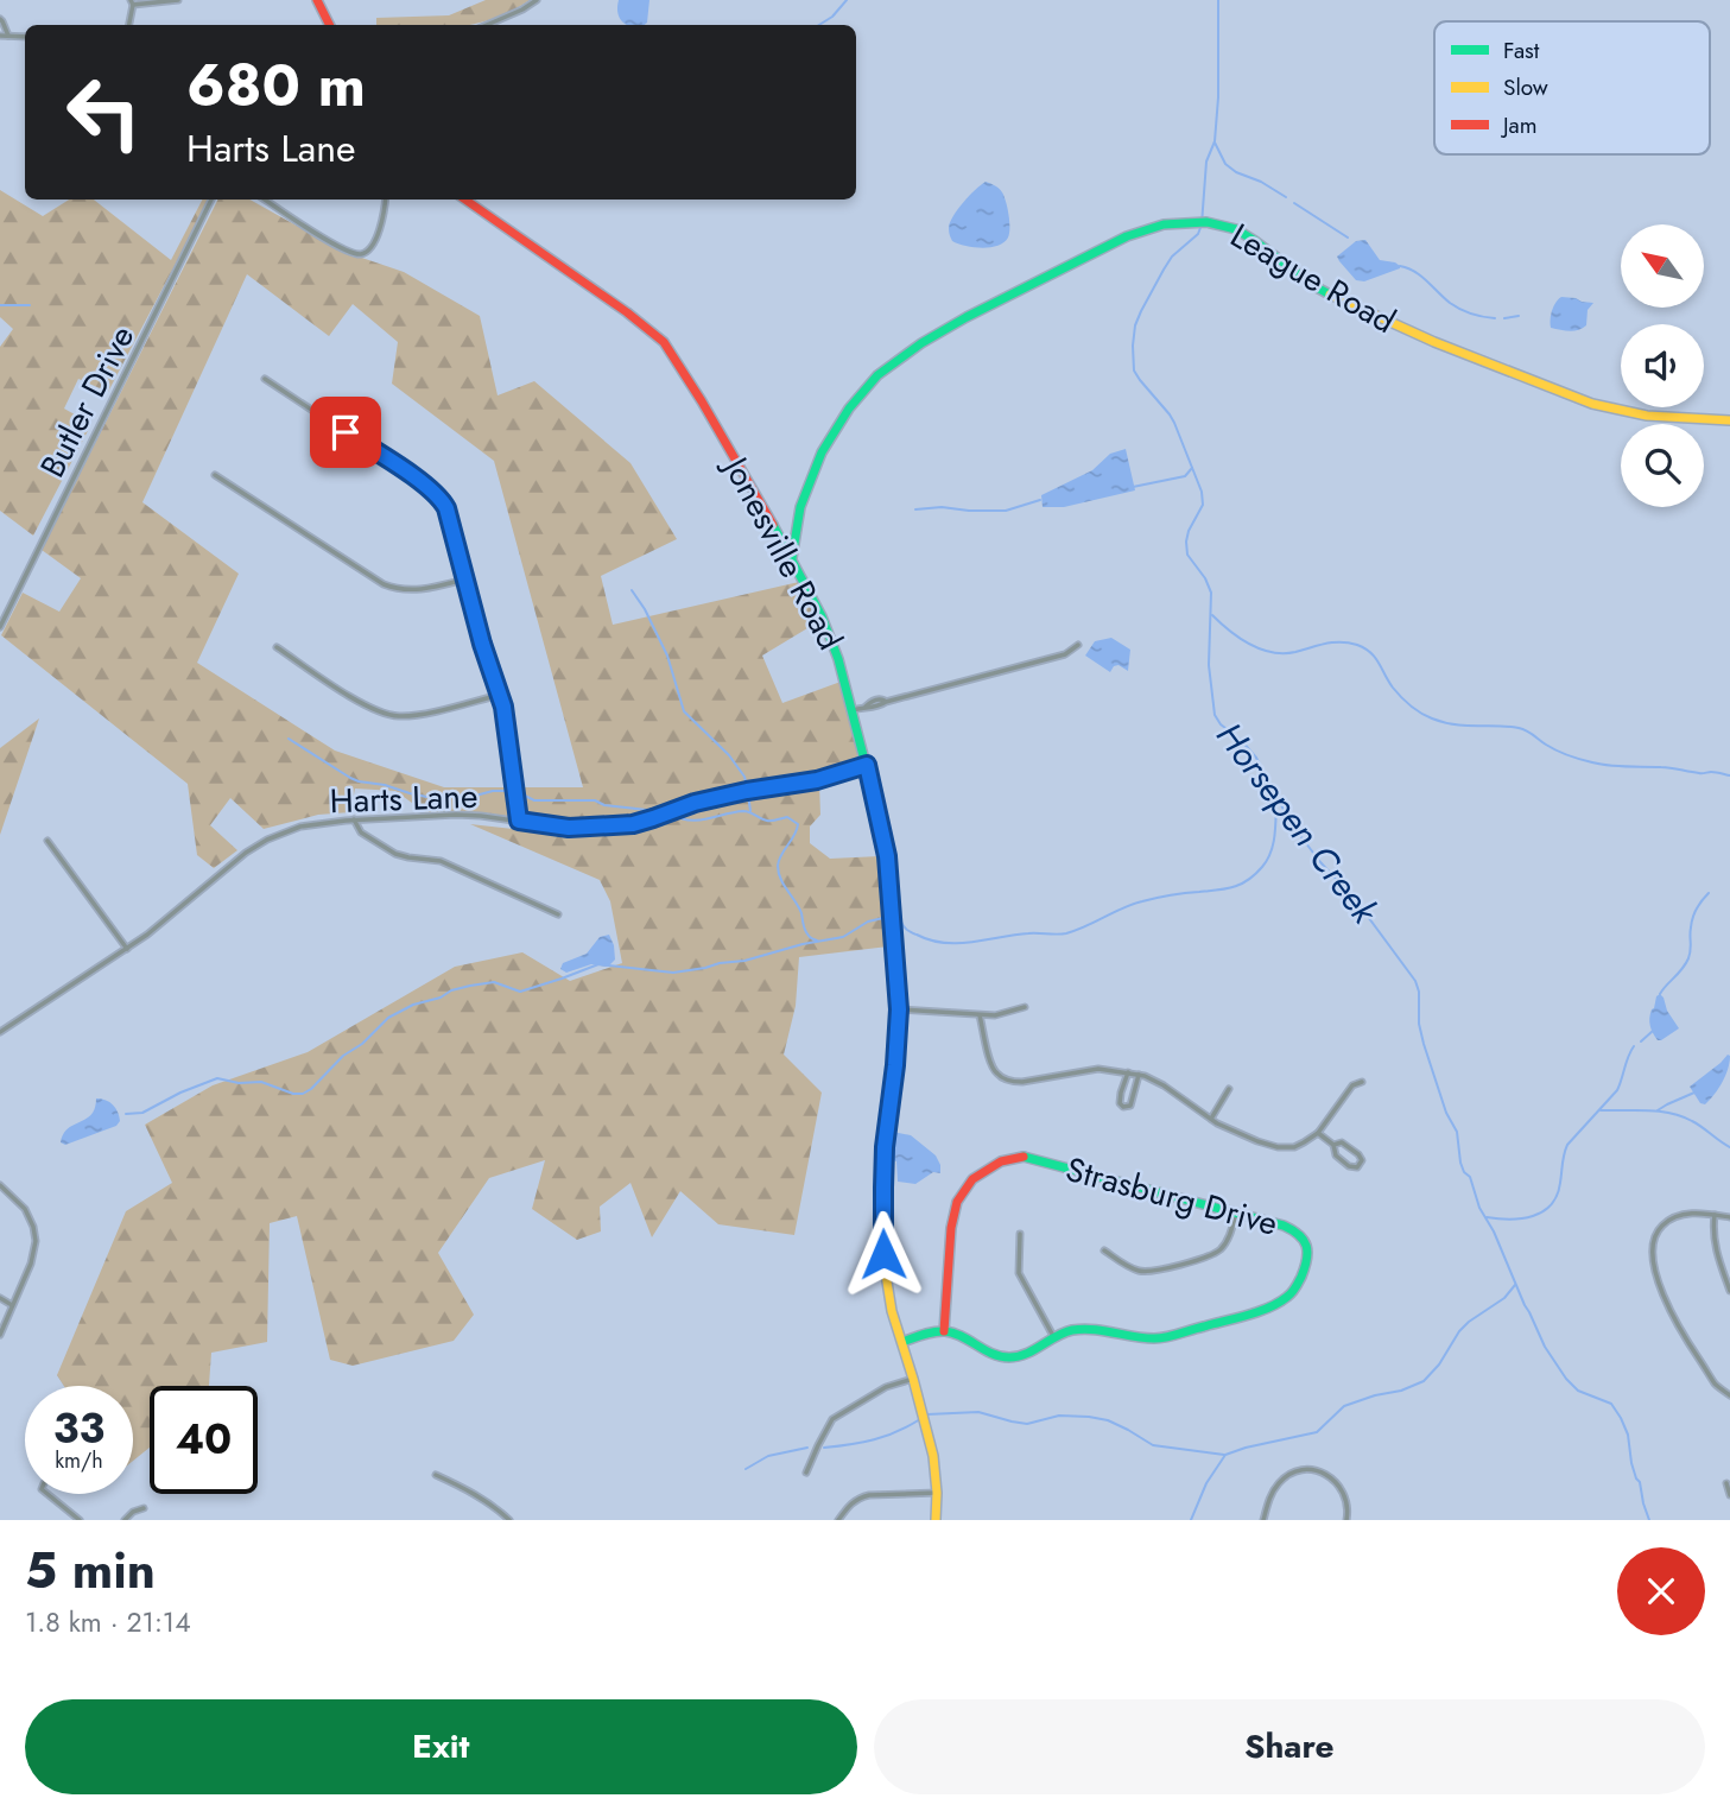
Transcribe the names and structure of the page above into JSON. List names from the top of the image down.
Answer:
{
  "streets": {
    "street": [
      "League Road",
      "Butler Drive",
      "Jonesville Road",
      "Harts Lane",
      "Strasburg Drive"
    ]
  },
  "crossings": [
    ["League Road", "Jonesville Road"],
    ["Jonesville Road", "Harts Lane"]
  ],
  "water": ["Horsepen Creek"],
  "legend": ["Fast", "Slow", "Jam"],
  "north": "top left",
  "page": {
    "turn": ["680 m", "Harts Lane"],
    "speed": "33 km/h",
    "limit": "40",
    "heading": ["5 min", "1.8 km · 21:14"],
    "buttons": ["Exit", "Share"]
  }
}
